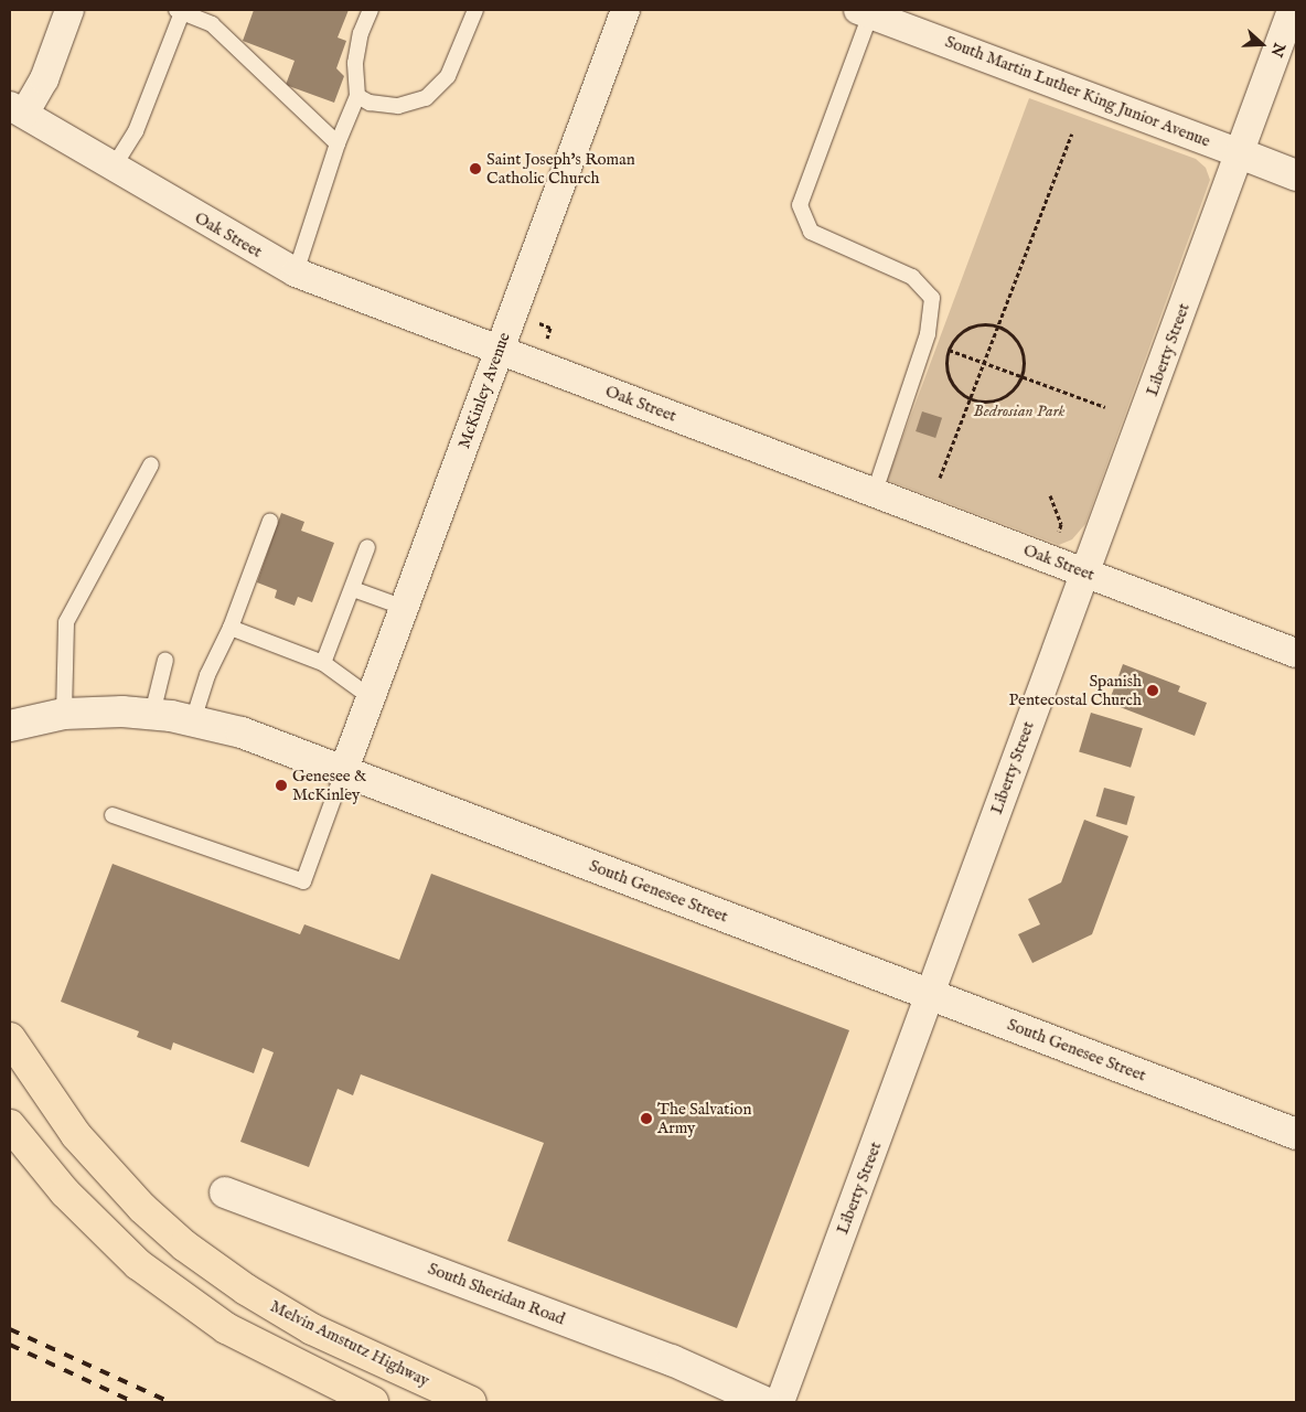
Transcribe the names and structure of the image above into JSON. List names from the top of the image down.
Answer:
{
  "streets": {
    "highway": ["Melvin Amstutz Highway"],
    "main road": ["South Martin Luther King Junior Avenue", "South Genesee Street", "South Sheridan Road"],
    "street": ["Oak Street", "Liberty Street", "McKinley Avenue"]
  },
  "crossings": [
    ["South Martin Luther King Junior Avenue", "Liberty Street"],
    ["Oak Street", "Liberty Street"],
    ["Oak Street", "McKinley Avenue"],
    ["Liberty Street", "South Genesee Street"],
    ["McKinley Avenue", "South Genesee Street"]
  ],
  "parks": ["Bedrosian Park"],
  "places": [
    "Saint Joseph's Roman Catholic Church",
    "Spanish Pentecostal Church",
    "Genesee & McKinley",
    "The Salvation Army"
  ],
  "north": "right"
}
